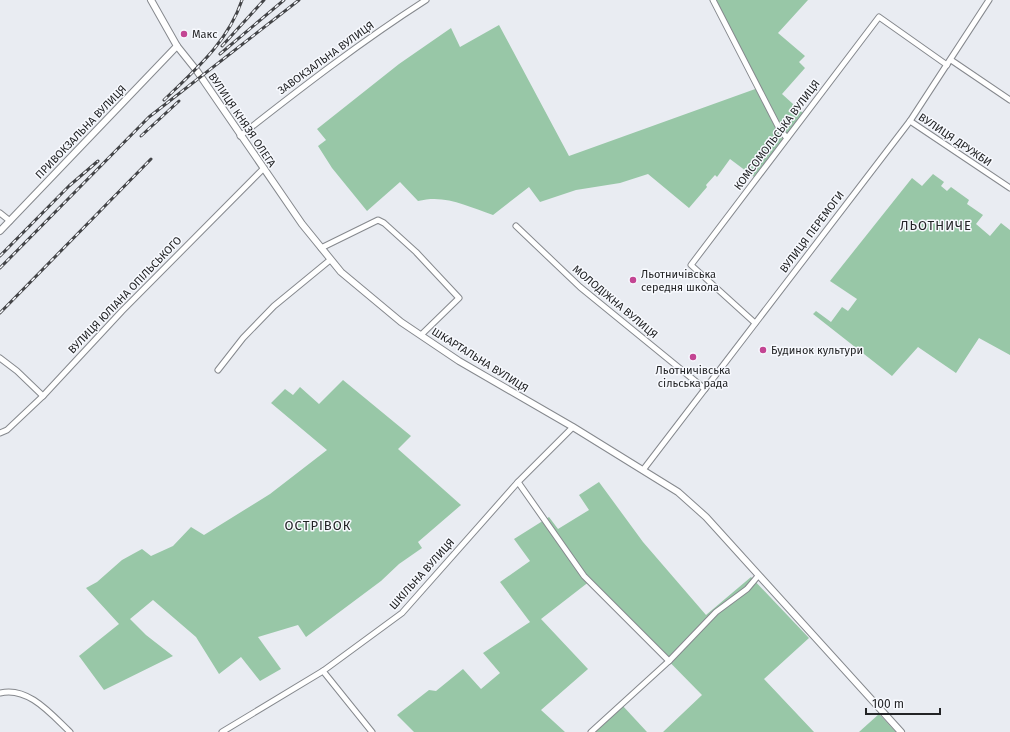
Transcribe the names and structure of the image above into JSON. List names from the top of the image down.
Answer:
{
  "streets": {
    "street": [
      "ЗАВОКЗАЛЬНА ВУЛИЦЯ",
      "ВУЛИЦЯ КНЯЗЯ ОЛЕГА",
      "ПРИВОКЗАЛЬНА ВУЛИЦЯ",
      "КОМСОМОЛЬСЬКА ВУЛИЦЯ",
      "ВУЛИЦЯ ДРУЖБИ",
      "ВУЛИЦЯ ПЕРЕМОГИ",
      "ВУЛИЦЯ ЮЛІАНА ОПІЛЬСЬКОГО",
      "МОЛОДІЖНА ВУЛИЦЯ",
      "ШКАРТАЛЬНА ВУЛИЦЯ",
      "ШКІЛЬНА ВУЛИЦЯ"
    ]
  },
  "crossings": [
    ["ЗАВОКЗАЛЬНА ВУЛИЦЯ", "ВУЛИЦЯ КНЯЗЯ ОЛЕГА"],
    ["ВУЛИЦЯ КНЯЗЯ ОЛЕГА", "ПРИВОКЗАЛЬНА ВУЛИЦЯ"],
    ["ВУЛИЦЯ КНЯЗЯ ОЛЕГА", "ВУЛИЦЯ ЮЛІАНА ОПІЛЬСЬКОГО"],
    ["ВУЛИЦЯ КНЯЗЯ ОЛЕГА", "ШКАРТАЛЬНА ВУЛИЦЯ"],
    ["КОМСОМОЛЬСЬКА ВУЛИЦЯ", "ВУЛИЦЯ ПЕРЕМОГИ"],
    ["ВУЛИЦЯ ДРУЖБИ", "ВУЛИЦЯ ПЕРЕМОГИ"],
    ["ВУЛИЦЯ ПЕРЕМОГИ", "МОЛОДІЖНА ВУЛИЦЯ"],
    ["ВУЛИЦЯ ПЕРЕМОГИ", "ШКАРТАЛЬНА ВУЛИЦЯ"],
    ["ШКАРТАЛЬНА ВУЛИЦЯ", "ШКІЛЬНА ВУЛИЦЯ"]
  ],
  "districts": ["ЛЬОТНИЧЕ", "ОСТРІВОК"],
  "places": [
    "Макс",
    "Льотничівська середня школа",
    "Будинок культури",
    "Льотничівська сільська рада"
  ],
  "scale_bar": "100 m"
}
